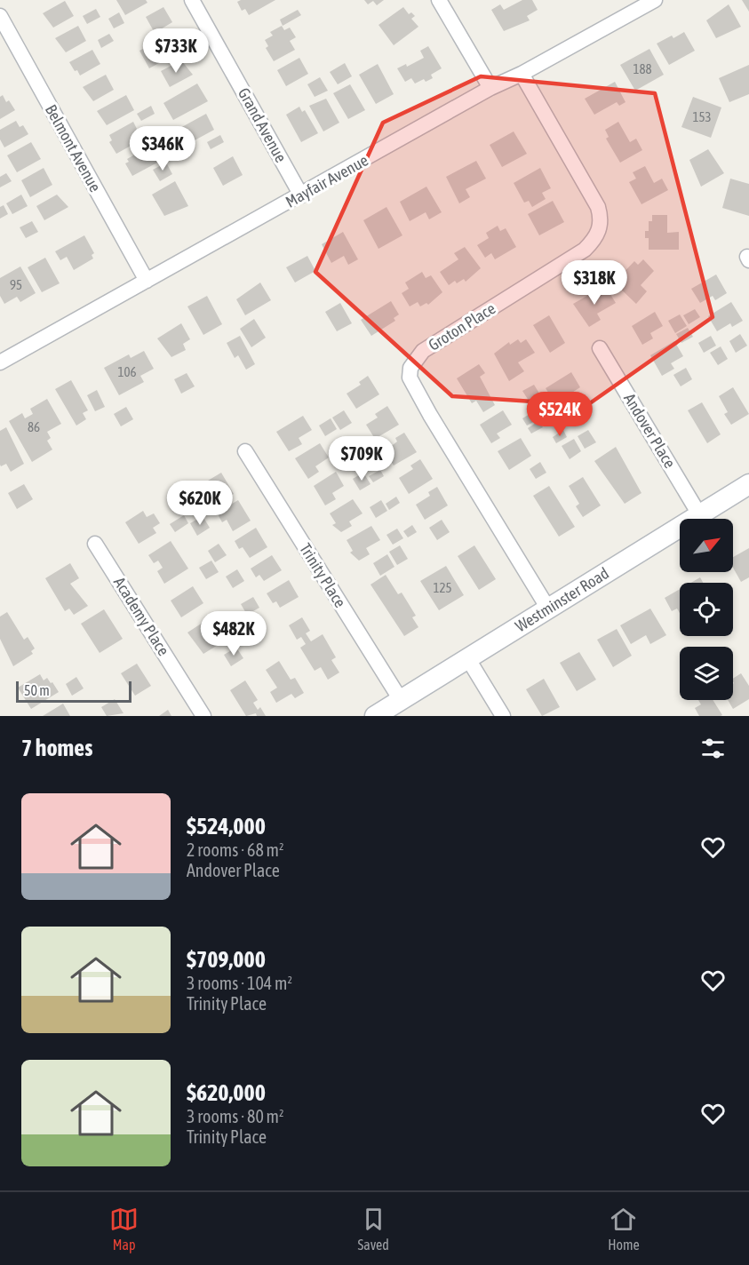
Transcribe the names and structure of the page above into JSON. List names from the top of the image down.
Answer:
{
  "streets": {
    "main road": ["Westminster Road"],
    "street": [
      "Grand Avenue",
      "Belmont Avenue",
      "Mayfair Avenue",
      "Groton Place",
      "Andover Place",
      "Trinity Place",
      "Academy Place"
    ]
  },
  "crossings": [
    ["Grand Avenue", "Mayfair Avenue"],
    ["Belmont Avenue", "Mayfair Avenue"],
    ["Mayfair Avenue", "Groton Place"],
    ["Groton Place", "Westminster Road"],
    ["Andover Place", "Westminster Road"],
    ["Trinity Place", "Westminster Road"]
  ],
  "house_numbers": [
    "188",
    "153",
    "95",
    "106",
    "86",
    "125"
  ],
  "scale_bar": "50 m",
  "north": "top right",
  "page": {
    "price": [
      "$733K",
      "$346K",
      "$318K",
      "$524K",
      "$709K",
      "$620K",
      "$482K"
    ],
    "scale": "50 m",
    "heading": "7 homes",
    "list": [
      {
        "name": "$524,000",
        "note": "2 rooms · 68 m² · Andover Place"
      },
      {
        "name": "$709,000",
        "note": "3 rooms · 104 m² · Trinity Place"
      },
      {
        "name": "$620,000",
        "note": "3 rooms · 80 m² · Trinity Place"
      }
    ],
    "tabs": ["Map", "Saved", "Home"]
  }
}
